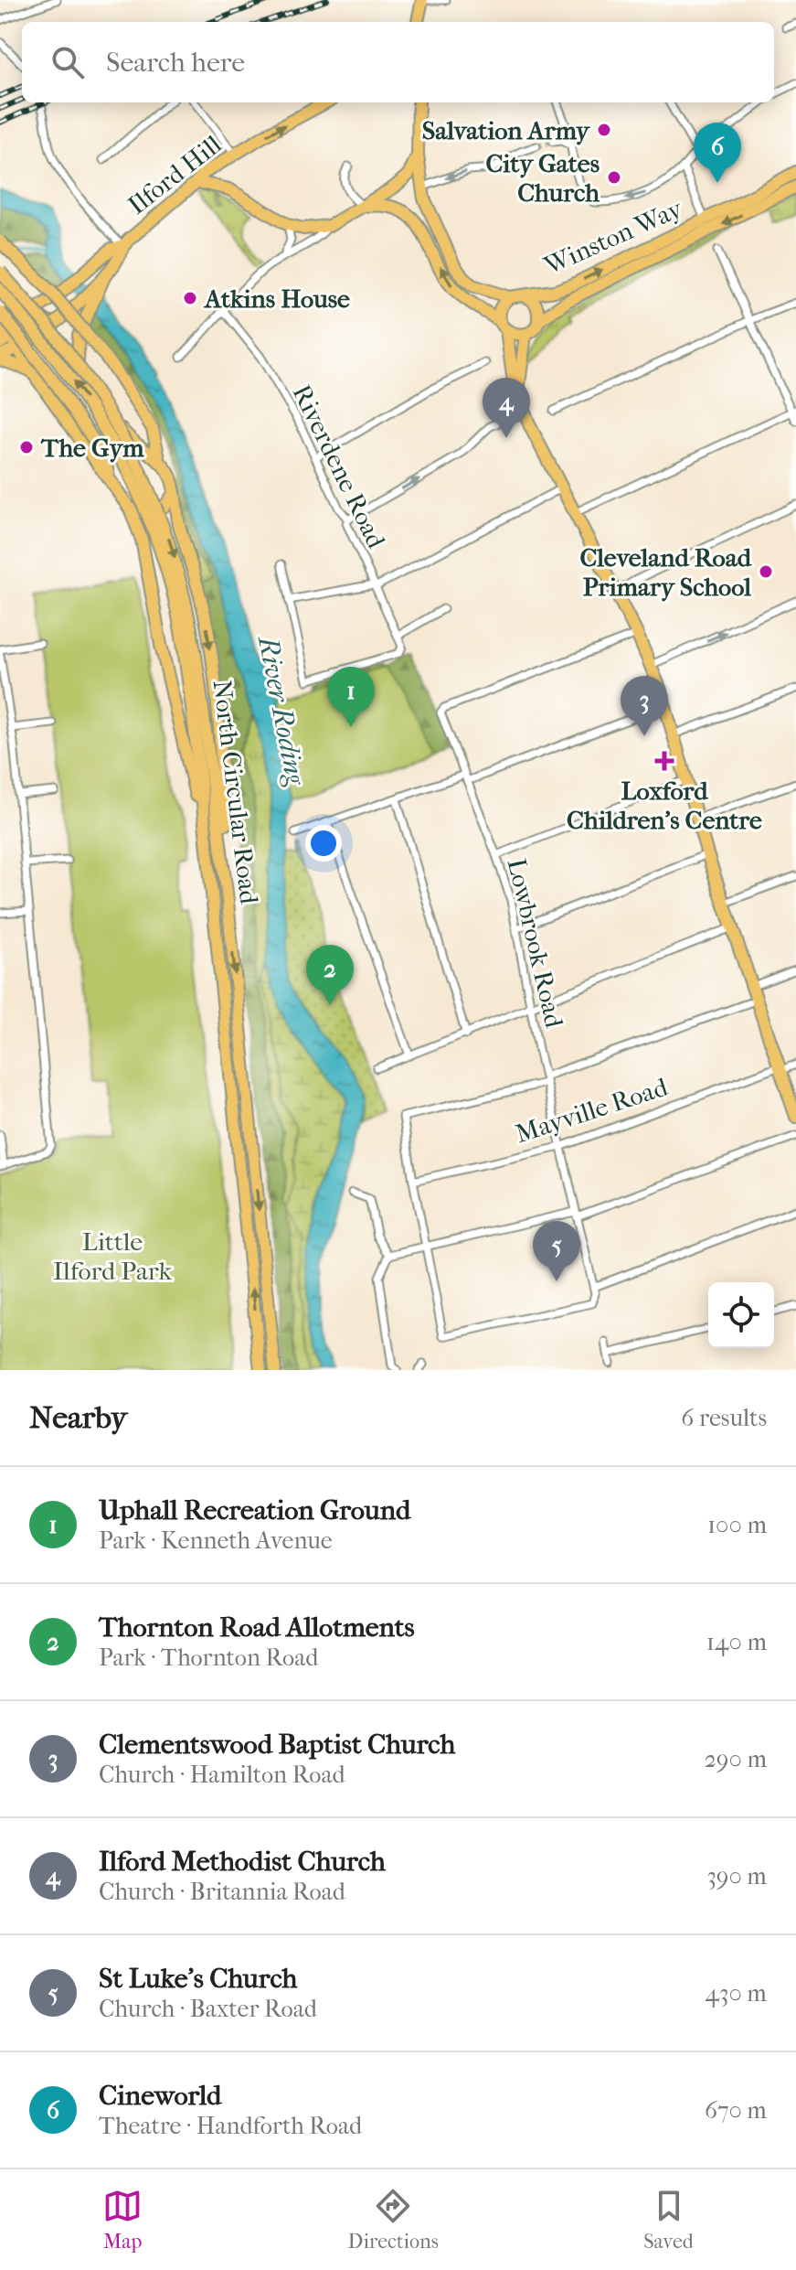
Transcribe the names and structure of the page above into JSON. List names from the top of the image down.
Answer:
{
  "streets": {
    "main road": ["Ilford Hill", "Winston Way", "North Circular Road"],
    "street": ["Riverdene Road", "Lowbrook Road", "Mayville Road"]
  },
  "crossings": [
    ["Lowbrook Road", "Mayville Road"]
  ],
  "water": ["River Roding"],
  "parks": ["Little Ilford Park"],
  "places": {
    "other": [
      "Salvation Army",
      "City Gates Church",
      "Atkins House",
      "The Gym",
      "Cleveland Road Primary School"
    ],
    "health": ["Loxford Children's Centre"]
  },
  "page": {
    "search": "Search here",
    "pins": [
      "6",
      "4",
      "1",
      "3",
      "2",
      "5"
    ],
    "heading": ["Nearby", "6 results"],
    "list": [
      {
        "mark": "1",
        "name": "Uphall Recreation Ground",
        "note": "Park · Kenneth Avenue",
        "value": "100 m"
      },
      {
        "mark": "2",
        "name": "Thornton Road Allotments",
        "note": "Park · Thornton Road",
        "value": "140 m"
      },
      {
        "mark": "3",
        "name": "Clementswood Baptist Church",
        "note": "Church · Hamilton Road",
        "value": "290 m"
      },
      {
        "mark": "4",
        "name": "Ilford Methodist Church",
        "note": "Church · Britannia Road",
        "value": "390 m"
      },
      {
        "mark": "5",
        "name": "St Luke's Church",
        "note": "Church · Baxter Road",
        "value": "430 m"
      },
      {
        "mark": "6",
        "name": "Cineworld",
        "note": "Theatre · Handforth Road",
        "value": "670 m"
      }
    ],
    "nav": ["Map", "Directions", "Saved"]
  }
}
